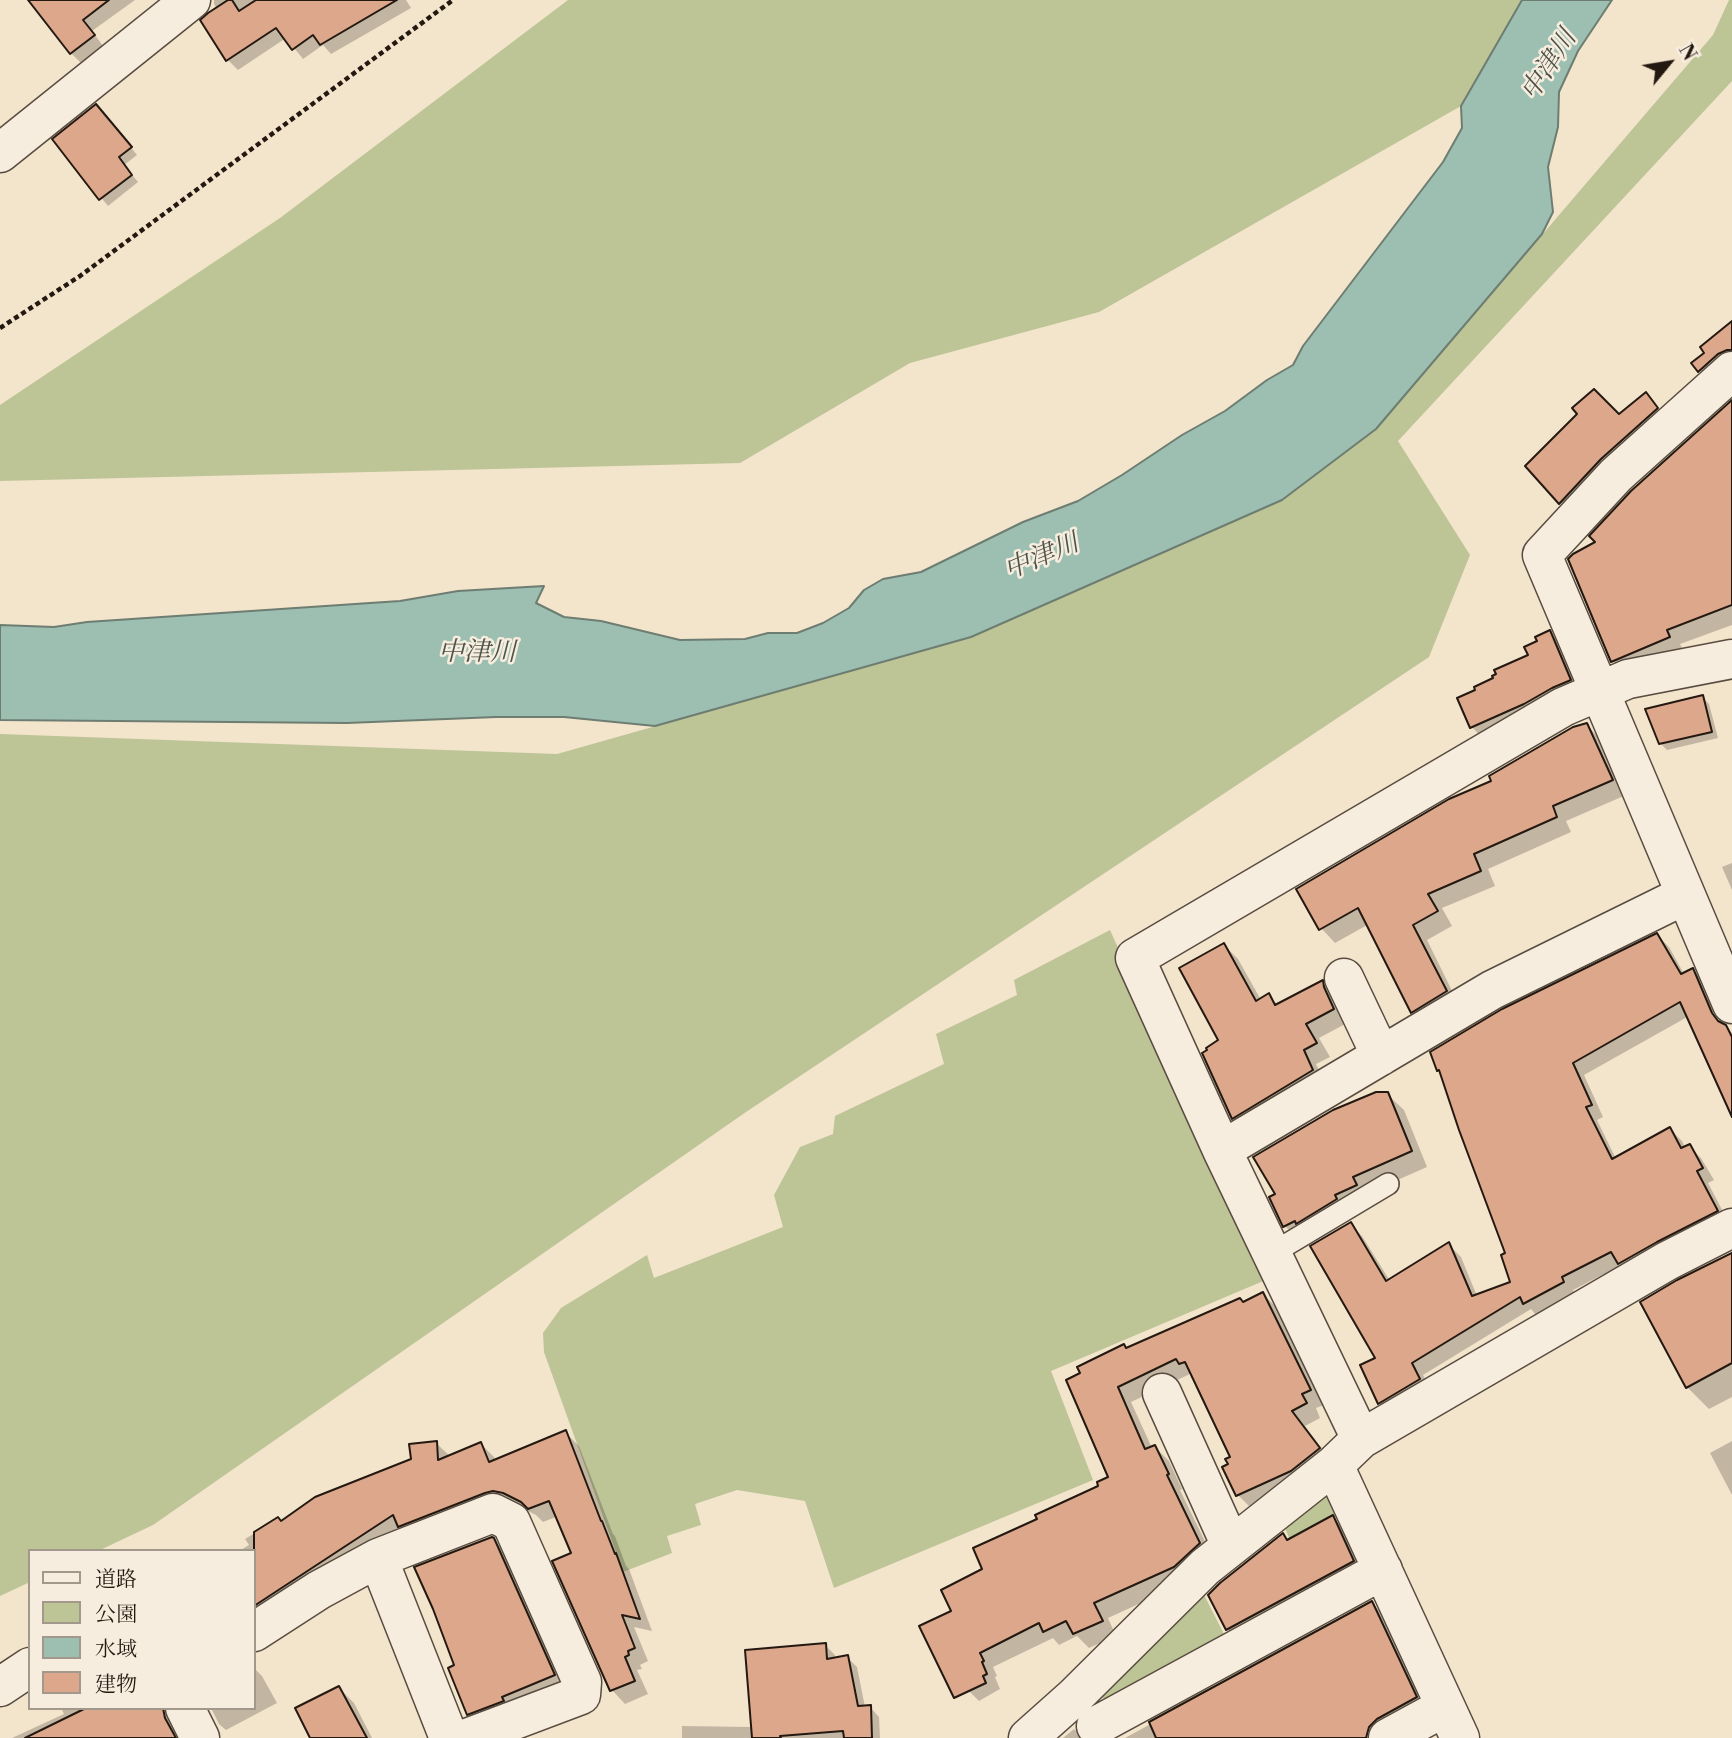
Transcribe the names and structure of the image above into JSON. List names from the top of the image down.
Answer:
{
  "water": ["中津川"],
  "legend": [
    "道路",
    "公園",
    "水域",
    "建物"
  ],
  "north": "top right"
}
